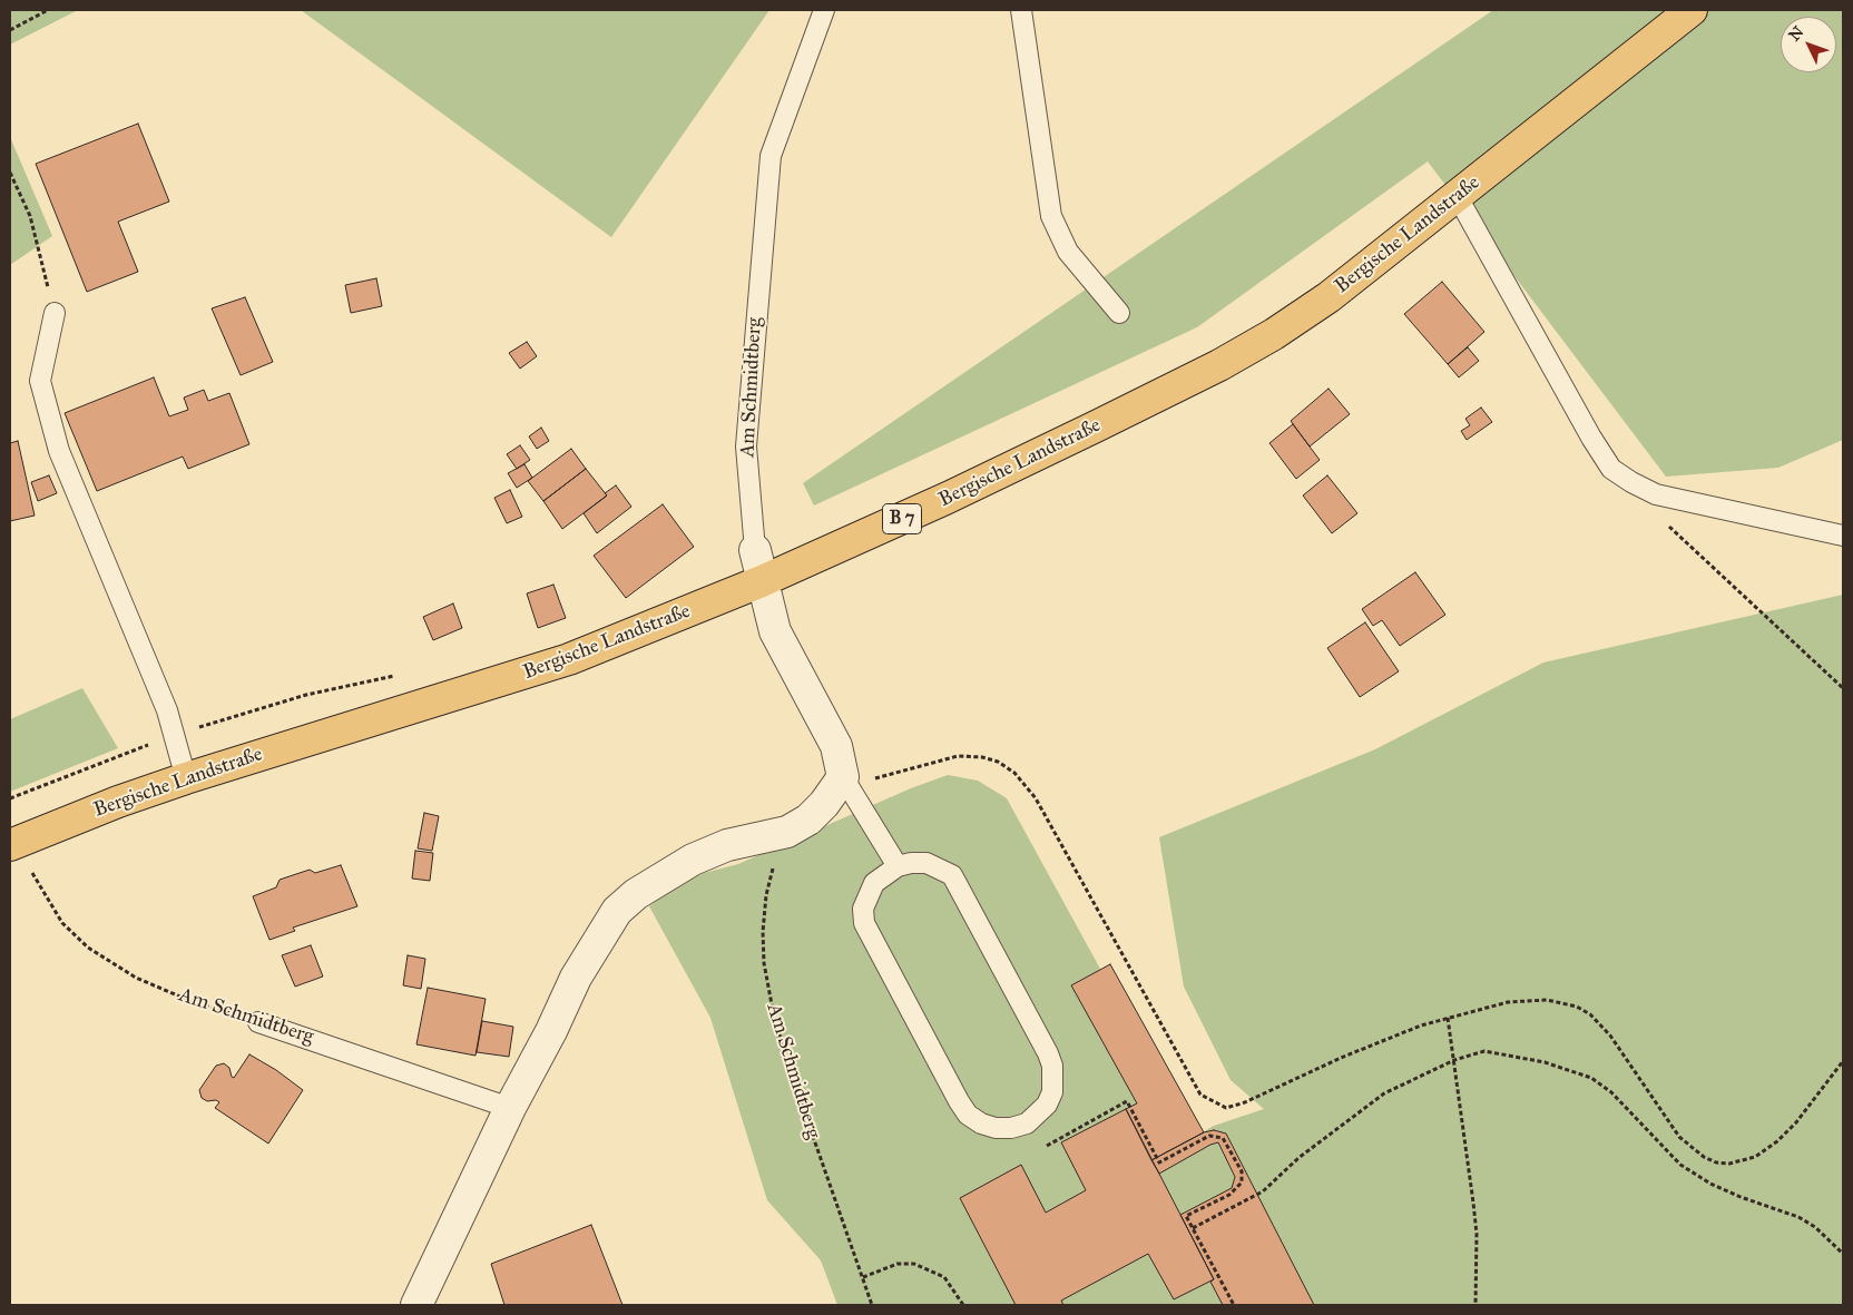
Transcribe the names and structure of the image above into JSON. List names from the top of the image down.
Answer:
{
  "streets": {
    "main road": ["Bergische Landstraße", "B 7"],
    "street": ["Am Schmidtberg"]
  },
  "crossings": [
    ["Bergische Landstraße", "Am Schmidtberg"]
  ],
  "north": "top left"
}
